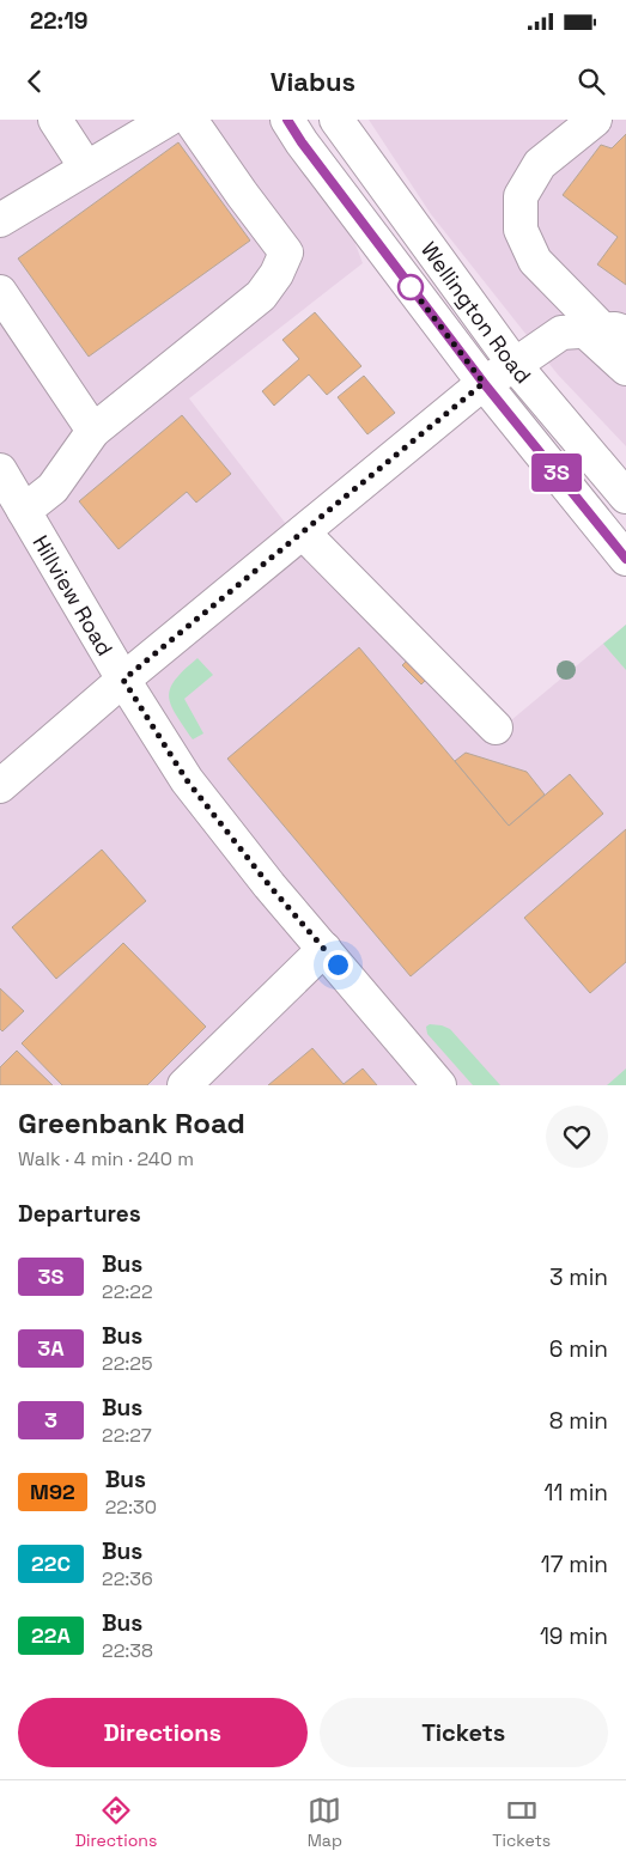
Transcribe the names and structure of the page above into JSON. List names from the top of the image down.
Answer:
{
  "streets": {
    "street": ["Wellington Road", "Hillview Road"]
  },
  "lines": ["bus line 3S"],
  "page": {
    "status": "22:19",
    "header": "Viabus",
    "on_map": "3S",
    "heading": [
      ["Greenbank Road", "Walk · 4 min · 240 m"],
      "Departures"
    ],
    "list": [
      {
        "mark": "3S",
        "name": "Bus",
        "note": "22:22",
        "value": "3 min"
      },
      {
        "mark": "3A",
        "name": "Bus",
        "note": "22:25",
        "value": "6 min"
      },
      {
        "mark": "3",
        "name": "Bus",
        "note": "22:27",
        "value": "8 min"
      },
      {
        "mark": "M92",
        "name": "Bus",
        "note": "22:30",
        "value": "11 min"
      },
      {
        "mark": "22C",
        "name": "Bus",
        "note": "22:36",
        "value": "17 min"
      },
      {
        "mark": "22A",
        "name": "Bus",
        "note": "22:38",
        "value": "19 min"
      }
    ],
    "buttons": ["Directions", "Tickets"],
    "tabs": ["Directions", "Map", "Tickets"]
  }
}
